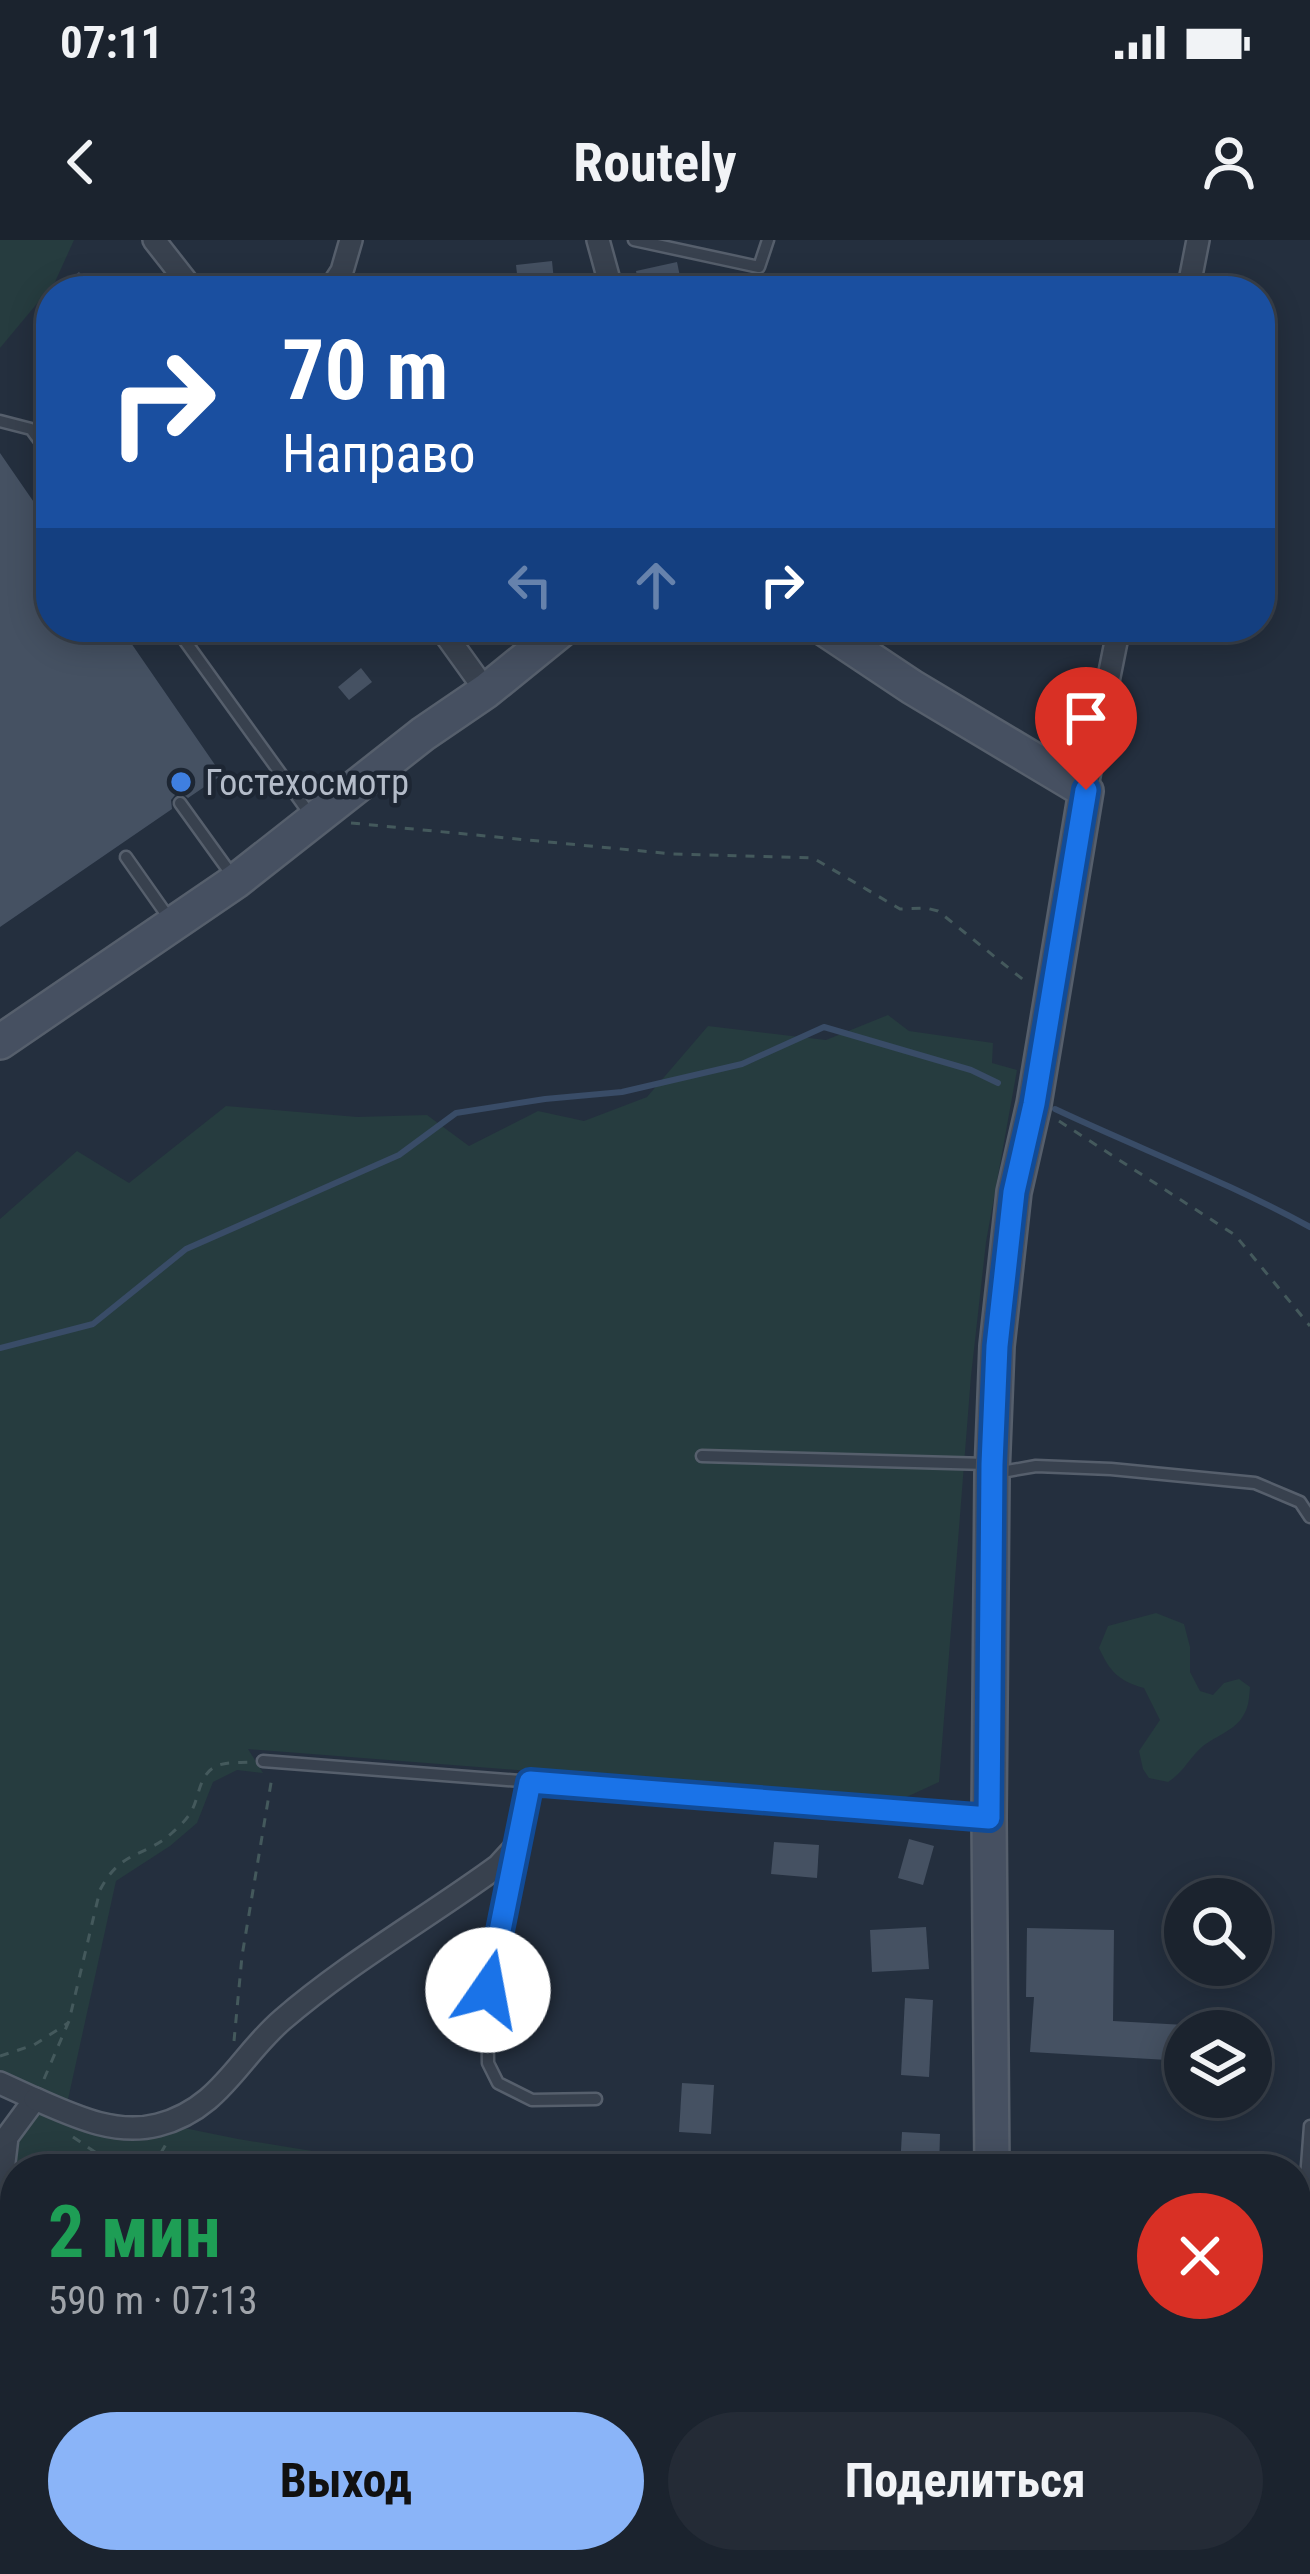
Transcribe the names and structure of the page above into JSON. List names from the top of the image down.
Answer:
{
  "places": ["Гостехосмотр"],
  "page": {
    "status": "07:11",
    "header": "Routely",
    "turn": ["70 m", "Направо"],
    "heading": ["2 мин", "590 m · 07:13"],
    "buttons": ["Выход", "Поделиться"]
  }
}
